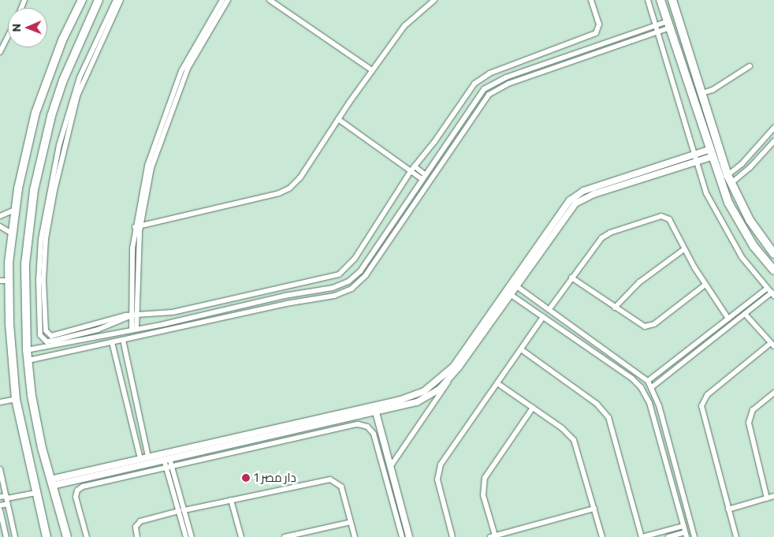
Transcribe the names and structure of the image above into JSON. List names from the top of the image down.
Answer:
{
  "places": ["دار مصر 1"],
  "north": "left"
}
